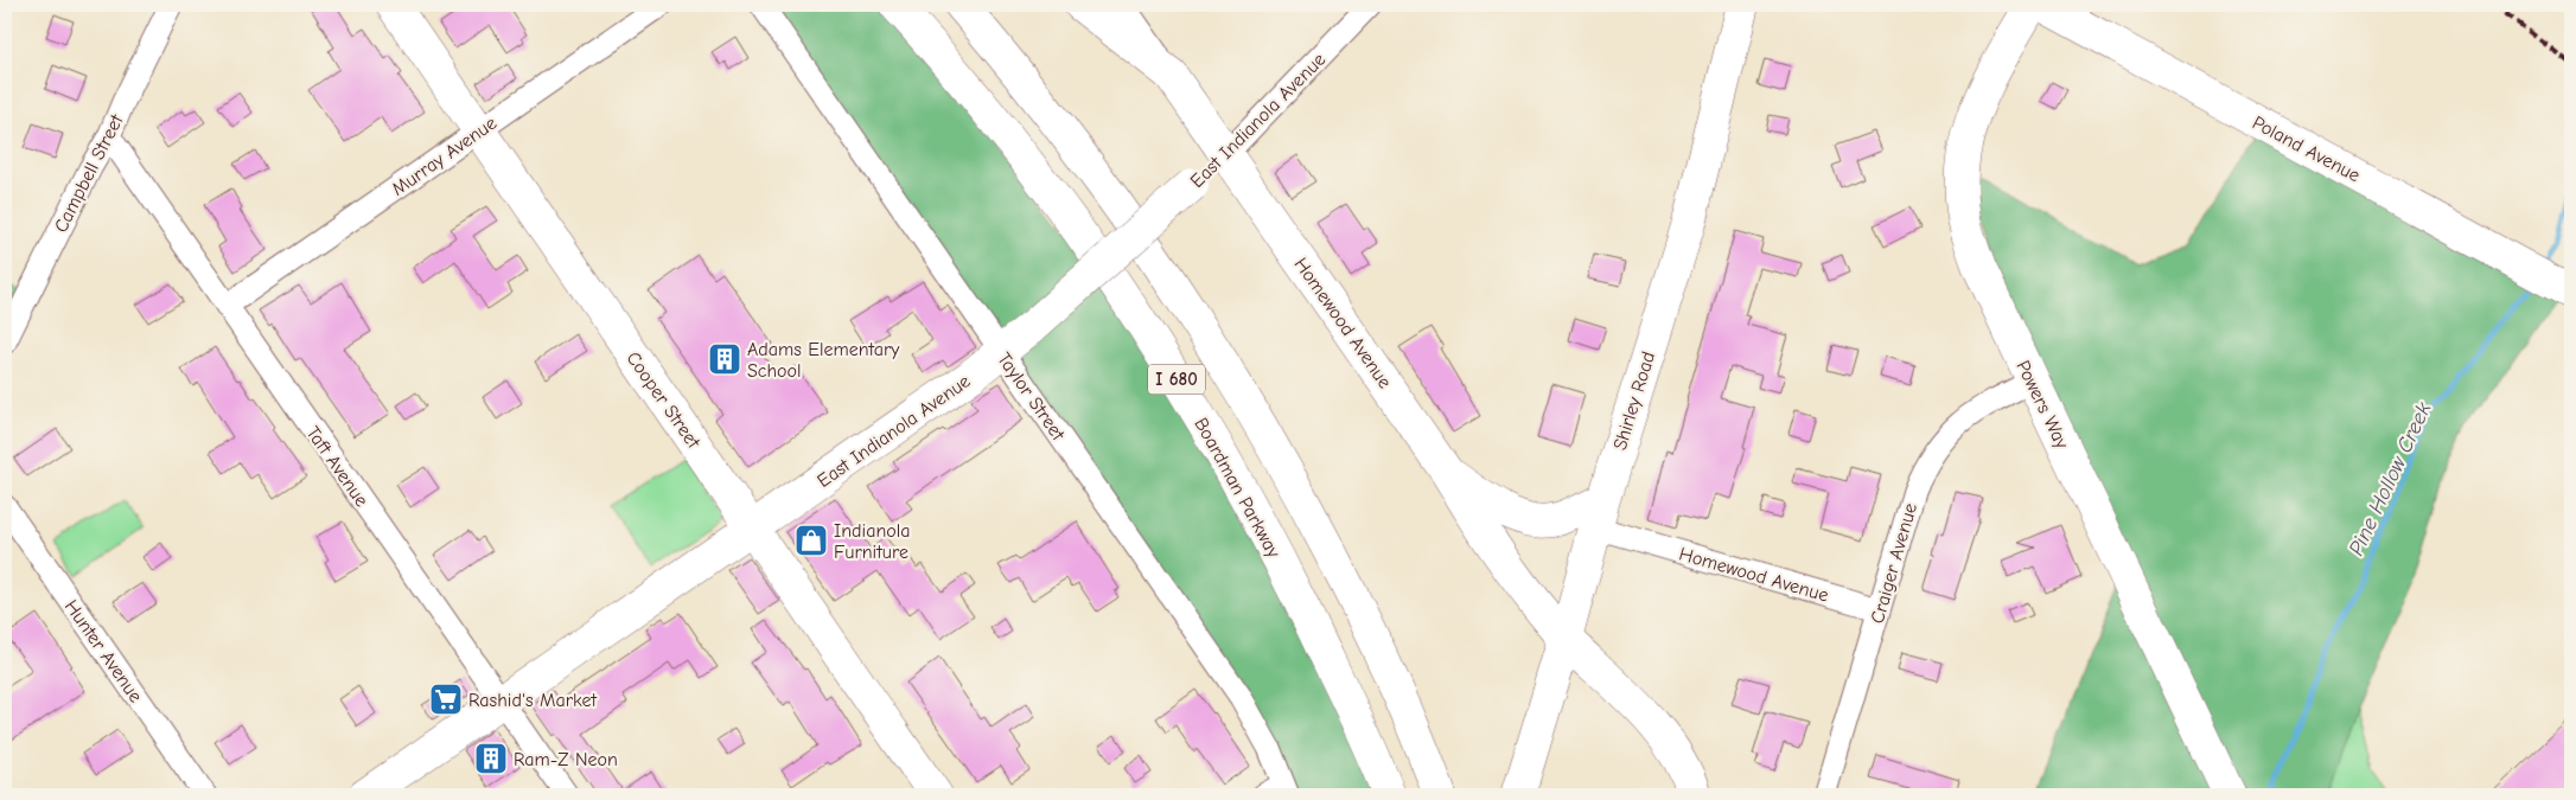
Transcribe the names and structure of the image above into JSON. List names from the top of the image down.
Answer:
{
  "streets": {
    "main road": [
      "East Indianola Avenue",
      "Poland Avenue",
      "Homewood Avenue",
      "I 680",
      "Cooper Street",
      "Shirley Road",
      "Powers Way",
      "Boardman Parkway"
    ],
    "street": [
      "Murray Avenue",
      "Campbell Street",
      "Taylor Street",
      "Taft Avenue",
      "Craiger Avenue",
      "Hunter Avenue"
    ]
  },
  "crossings": [
    ["East Indianola Avenue", "Homewood Avenue"],
    ["East Indianola Avenue", "Taylor Street"],
    ["East Indianola Avenue", "Cooper Street"],
    ["East Indianola Avenue", "Taft Avenue"],
    ["Murray Avenue", "Cooper Street"],
    ["Murray Avenue", "Taft Avenue"],
    ["Campbell Street", "Taft Avenue"],
    ["Homewood Avenue", "Shirley Road"],
    ["Homewood Avenue", "Craiger Avenue"],
    ["Powers Way", "Craiger Avenue"]
  ],
  "water": ["Pine Hollow Creek"],
  "places": {
    "building": ["Adams Elementary School", "Ram-Z Neon"],
    "shop": ["Indianola Furniture"],
    "supermarket": ["Rashid's Market"]
  }
}
